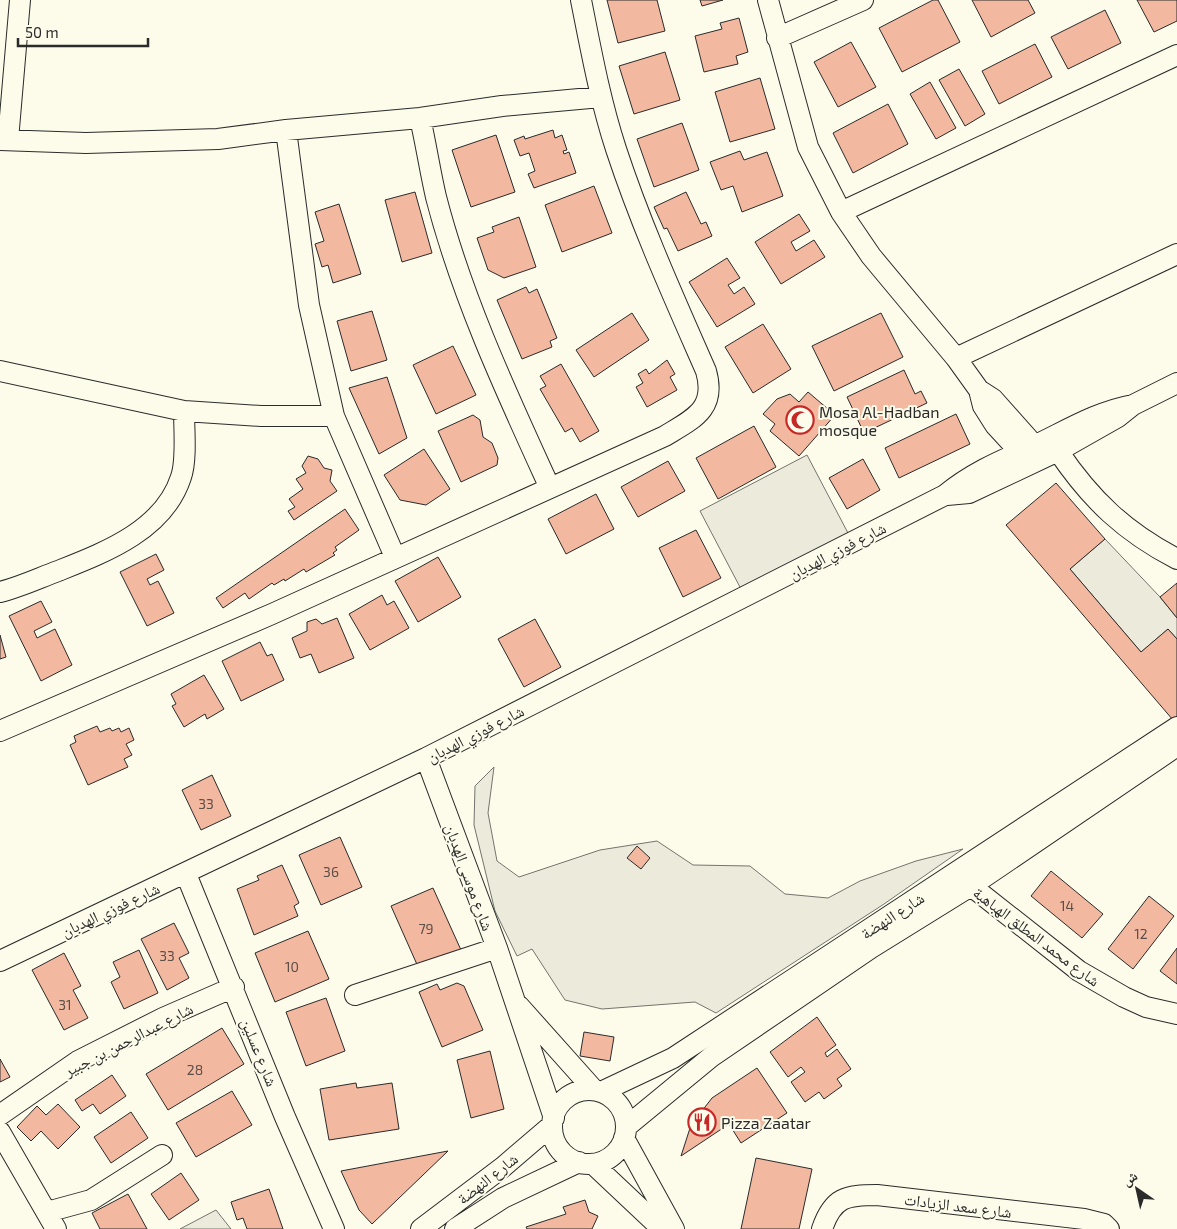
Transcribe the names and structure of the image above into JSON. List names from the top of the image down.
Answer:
{
  "streets": {
    "street": [
      "شارع فوزي الهدبان",
      "شارع موسى الهدبان",
      "شارع النهضة",
      "شارع محمد المطلق الهباهبة",
      "شارع عبدالرحمن بن جبير",
      "شارع عسلين",
      "شارع سعد الزيادات"
    ]
  },
  "crossings": [
    ["شارع فوزي الهدبان", "شارع موسى الهدبان"],
    ["شارع فوزي الهدبان", "شارع عسلين"],
    ["شارع موسى الهدبان", "شارع النهضة"],
    ["شارع النهضة", "شارع محمد المطلق الهباهبة"],
    ["شارع عبدالرحمن بن جبير", "شارع عسلين"]
  ],
  "places": {
    "mosque": ["Mosa Al-Hadban mosque"],
    "restaurant": ["Pizza Zaatar"]
  },
  "house_numbers": [
    "33",
    "36",
    "14",
    "79",
    "12",
    "33",
    "10",
    "31",
    "28"
  ],
  "scale_bar": "50 m",
  "north": "top left"
}
